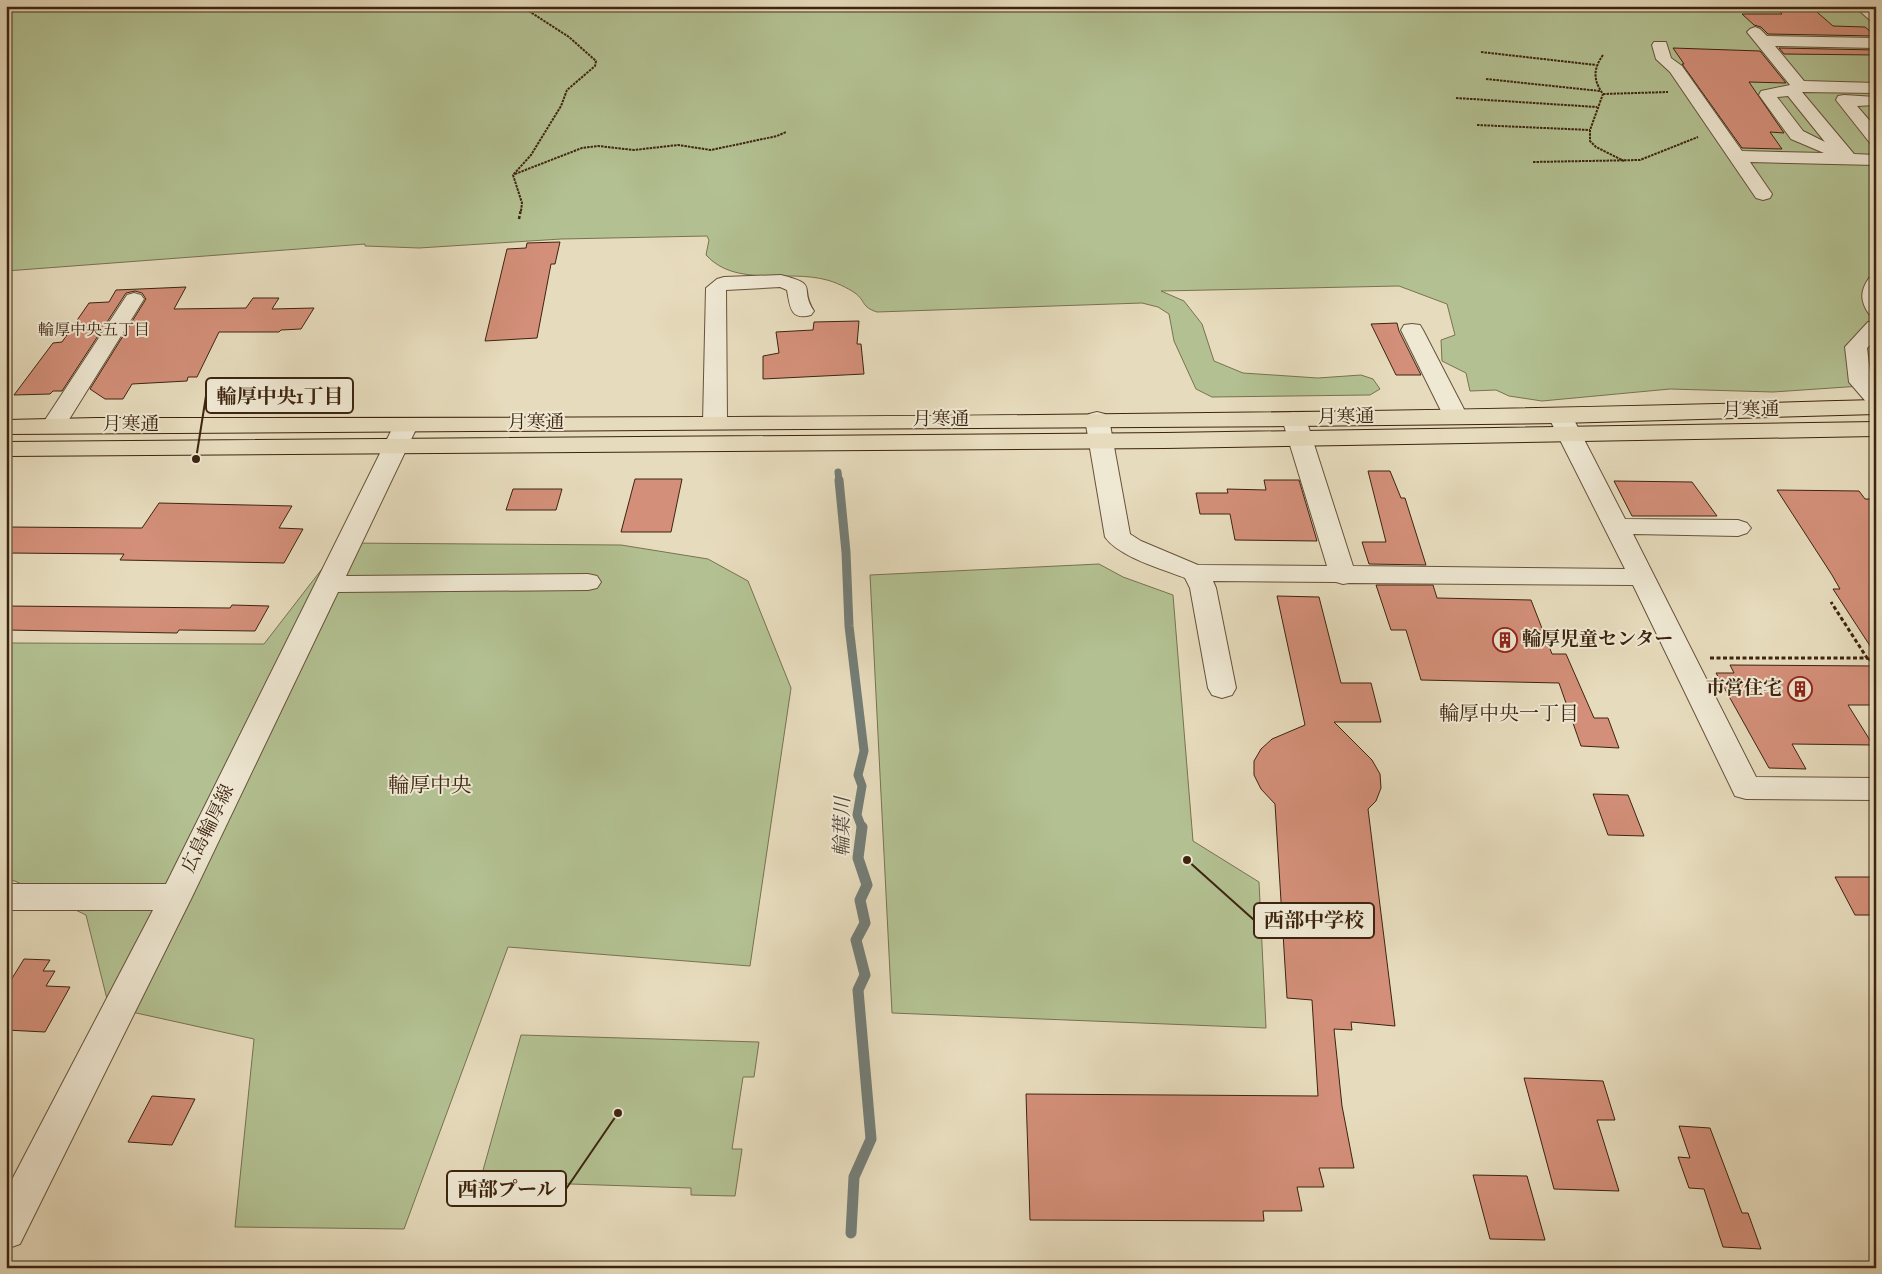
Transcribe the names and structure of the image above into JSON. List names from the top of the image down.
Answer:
{
  "streets": {
    "highway": ["月寒通"],
    "street": ["広島輪厚線"]
  },
  "crossings": [
    ["月寒通", "広島輪厚線"]
  ],
  "districts": ["輪厚中央五丁目", "輪厚中央一丁目", "輪厚中央"],
  "water": ["輪葉川"],
  "places": {
    "other": ["輪厚中央1丁目", "西部中学校", "西部プール"],
    "building": ["輪厚児童センター", "市営住宅"]
  }
}
